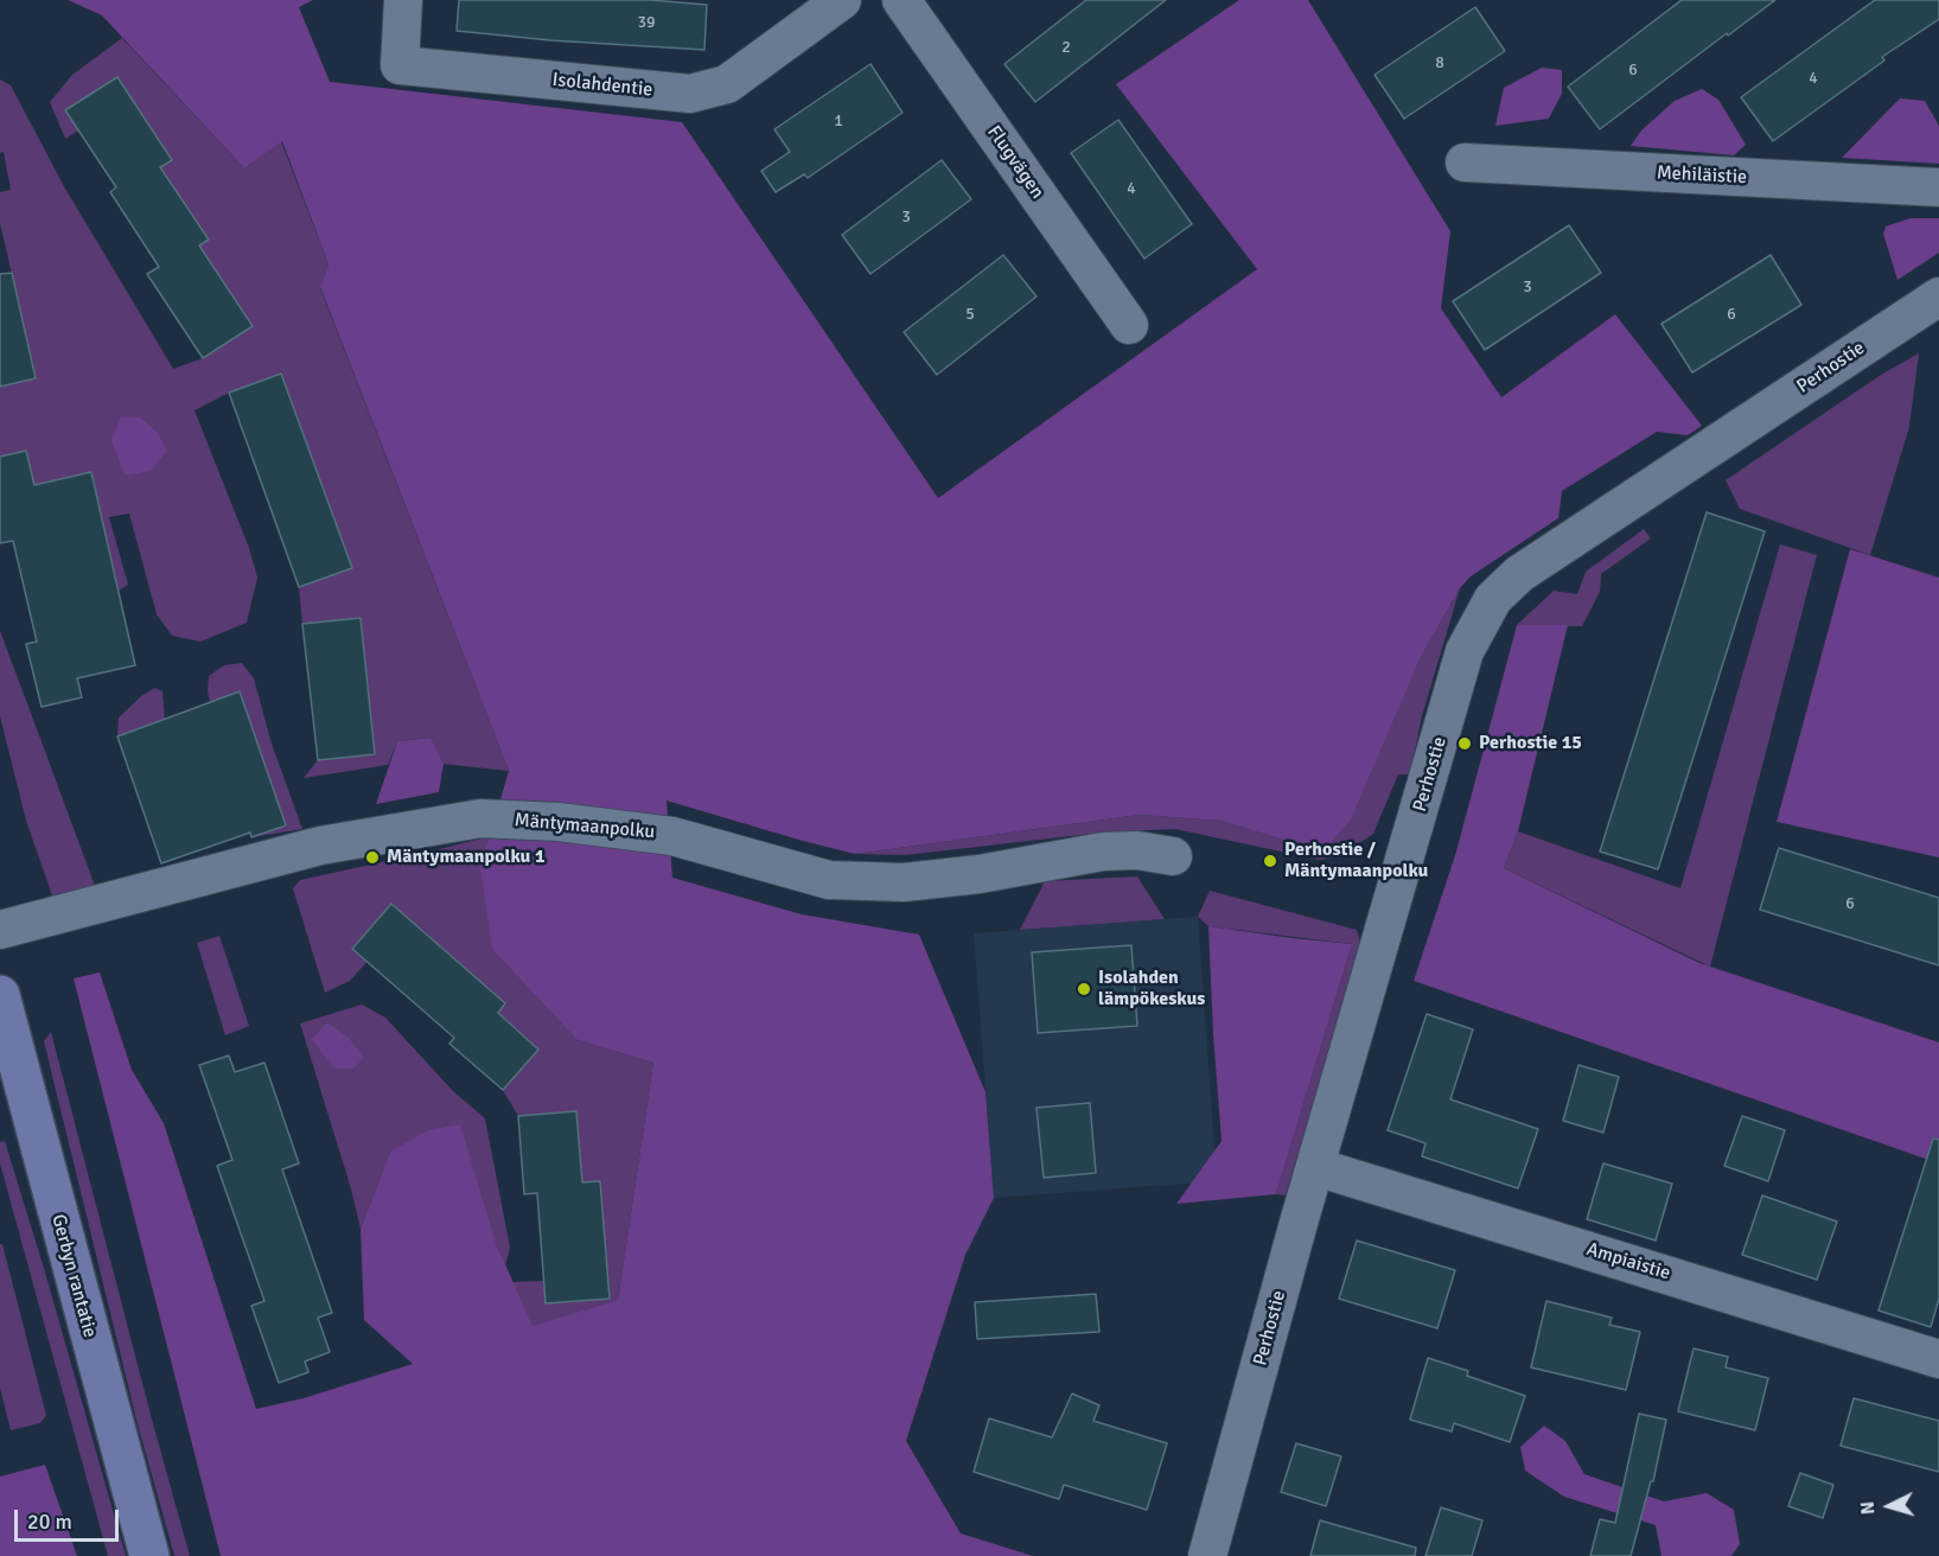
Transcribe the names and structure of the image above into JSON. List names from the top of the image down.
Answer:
{
  "streets": {
    "main road": ["Gerbyn rantatie"],
    "street": [
      "Isolahdentie",
      "Flugvägen",
      "Mehiläistie",
      "Perhostie",
      "Mäntymaanpolku",
      "Ampiaistie"
    ]
  },
  "crossings": [
    ["Perhostie", "Ampiaistie"]
  ],
  "places": [
    "Perhostie 15",
    "Mäntymaanpolku 1",
    "Perhostie / Mäntymaanpolku",
    "Isolahden lämpökeskus"
  ],
  "house_numbers": [
    "39",
    "2",
    "8",
    "6",
    "4",
    "1",
    "4",
    "3",
    "3",
    "5",
    "6",
    "6"
  ],
  "scale_bar": "20 m",
  "north": "left"
}
